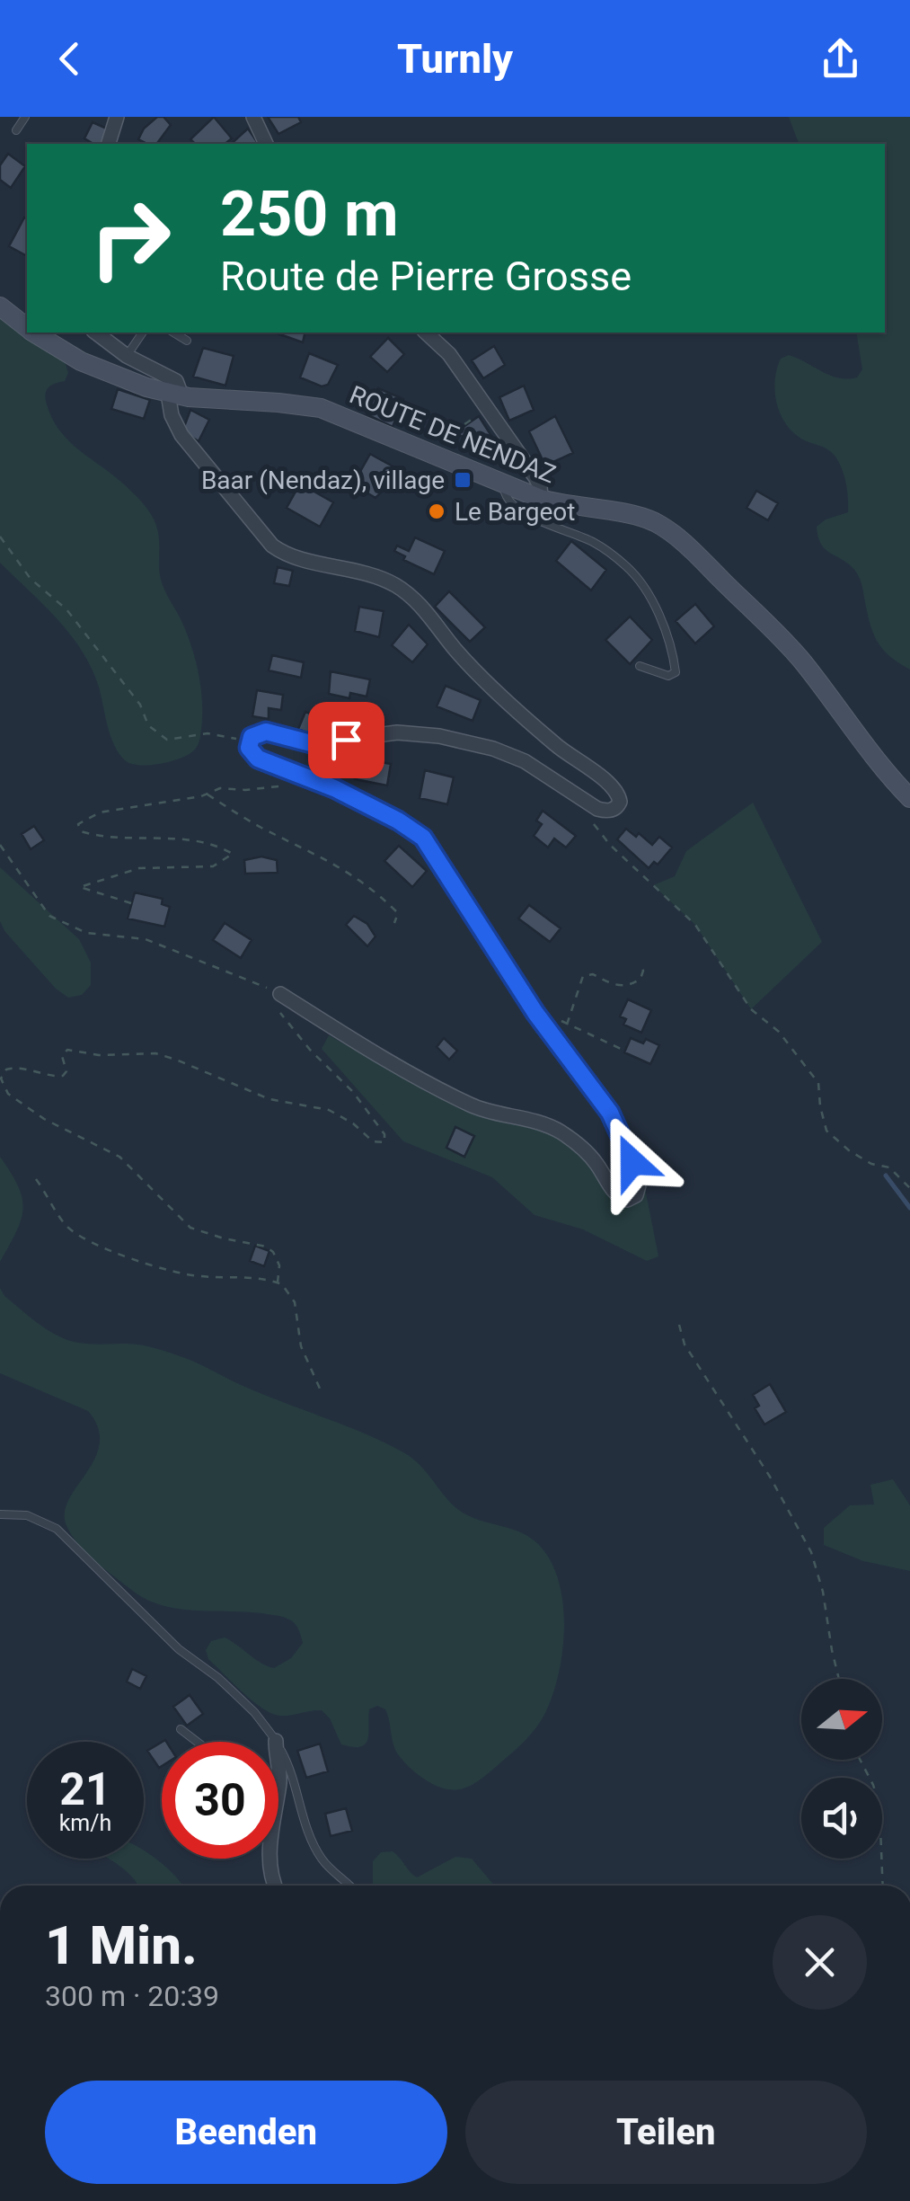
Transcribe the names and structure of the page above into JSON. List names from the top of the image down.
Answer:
{
  "streets": {
    "main road": ["ROUTE DE NENDAZ"]
  },
  "places": {
    "transit": ["Baar (Nendaz), village"],
    "other": ["Le Bargeot"]
  },
  "north": "right",
  "page": {
    "header": "Turnly",
    "turn": ["250 m", "Route de Pierre Grosse"],
    "speed": "21 km/h",
    "limit": "30",
    "heading": ["1 Min.", "300 m · 20:39"],
    "buttons": ["Beenden", "Teilen"]
  }
}
